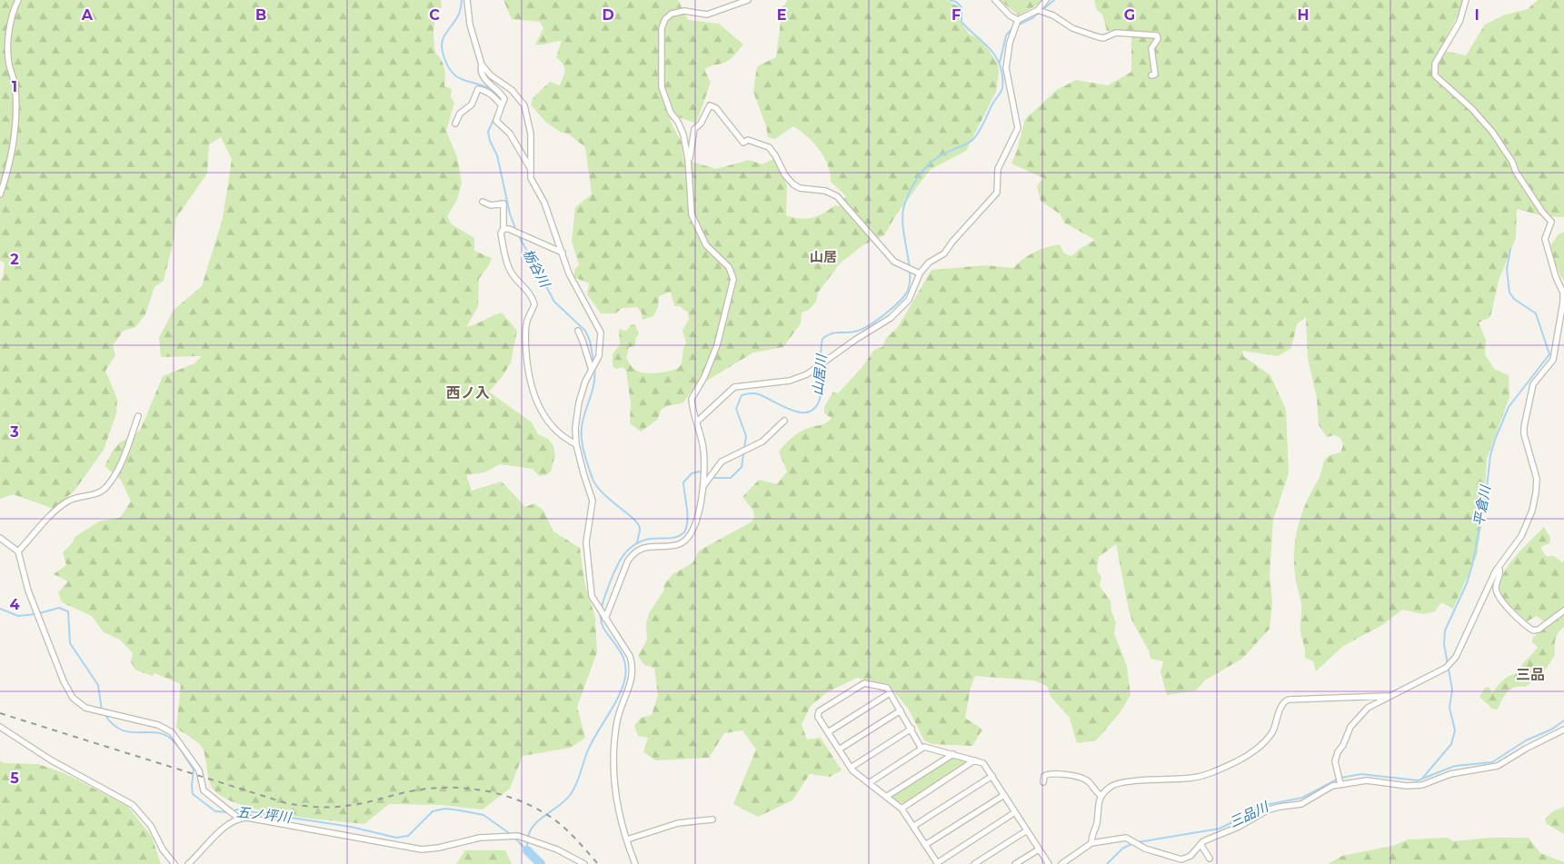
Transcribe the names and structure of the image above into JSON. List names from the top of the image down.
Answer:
{
  "districts": ["山居", "西ノ入", "三品"],
  "water": [
    "栃谷川",
    "山居川",
    "平倉川",
    "五ノ坪川",
    "三品川"
  ],
  "grid": {
    "columns": [
      "A",
      "B",
      "C",
      "D",
      "E",
      "F",
      "G",
      "H",
      "I"
    ],
    "rows": [
      "1",
      "2",
      "3",
      "4",
      "5"
    ]
  }
}
